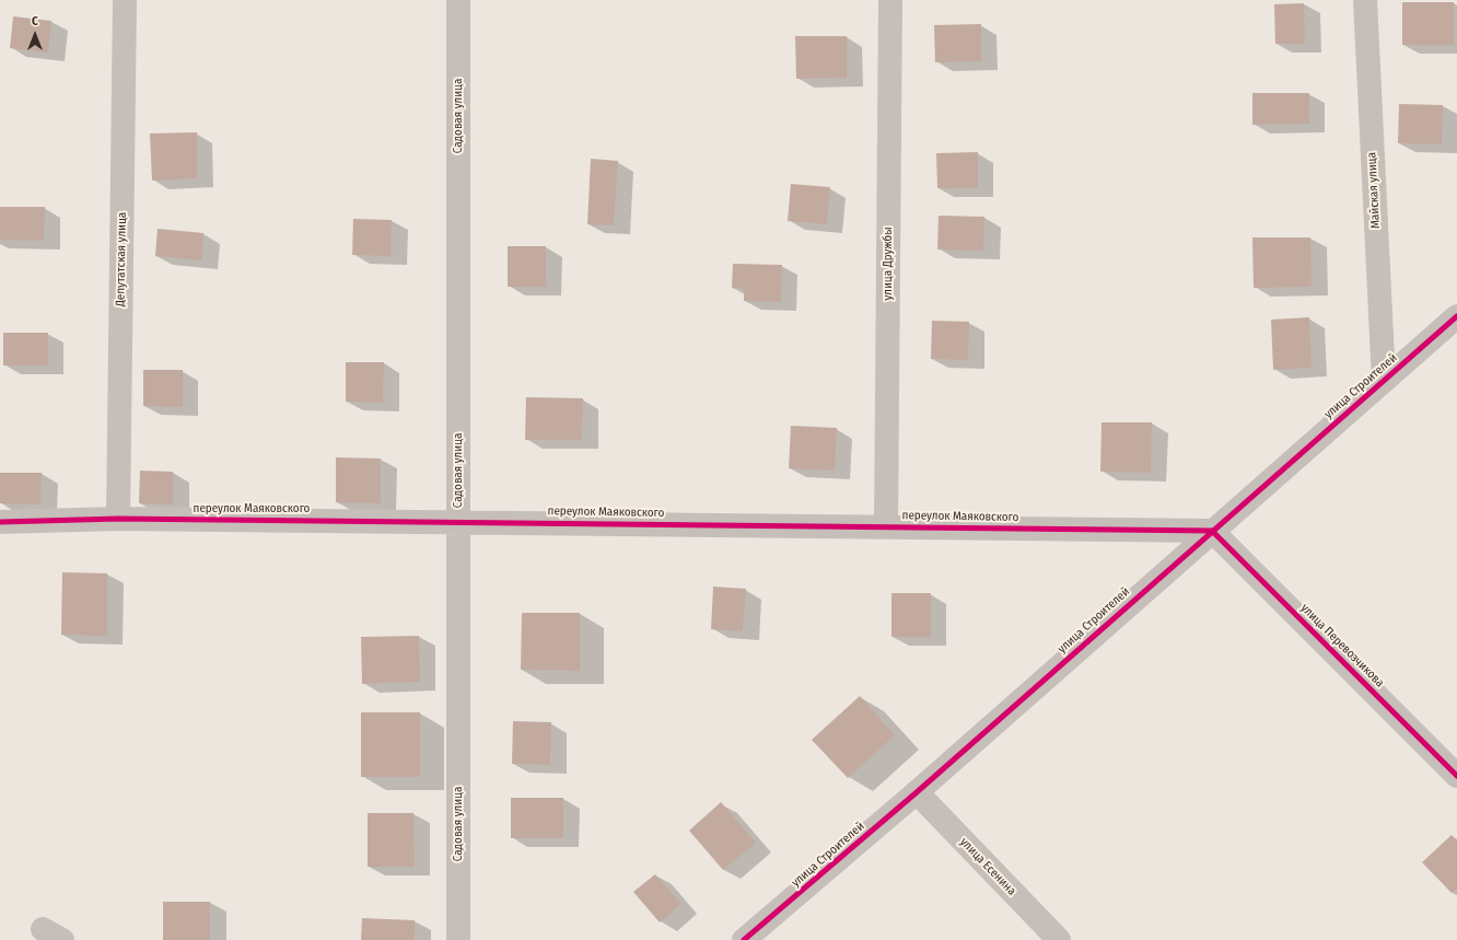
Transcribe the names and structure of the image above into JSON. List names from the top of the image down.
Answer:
{
  "streets": {
    "street": [
      "Садовая улица",
      "Майская улица",
      "Депутатская улица",
      "улица Дружбы",
      "улица Строителей",
      "переулок Маяковского",
      "улица Перевозчикова",
      "улица Есенина"
    ]
  },
  "crossings": [
    ["Садовая улица", "переулок Маяковского"],
    ["Майская улица", "улица Строителей"],
    ["Депутатская улица", "переулок Маяковского"],
    ["улица Дружбы", "переулок Маяковского"],
    ["улица Строителей", "переулок Маяковского"],
    ["улица Строителей", "улица Перевозчикова"],
    ["улица Строителей", "улица Есенина"],
    ["переулок Маяковского", "улица Перевозчикова"]
  ],
  "north": "top"
}
